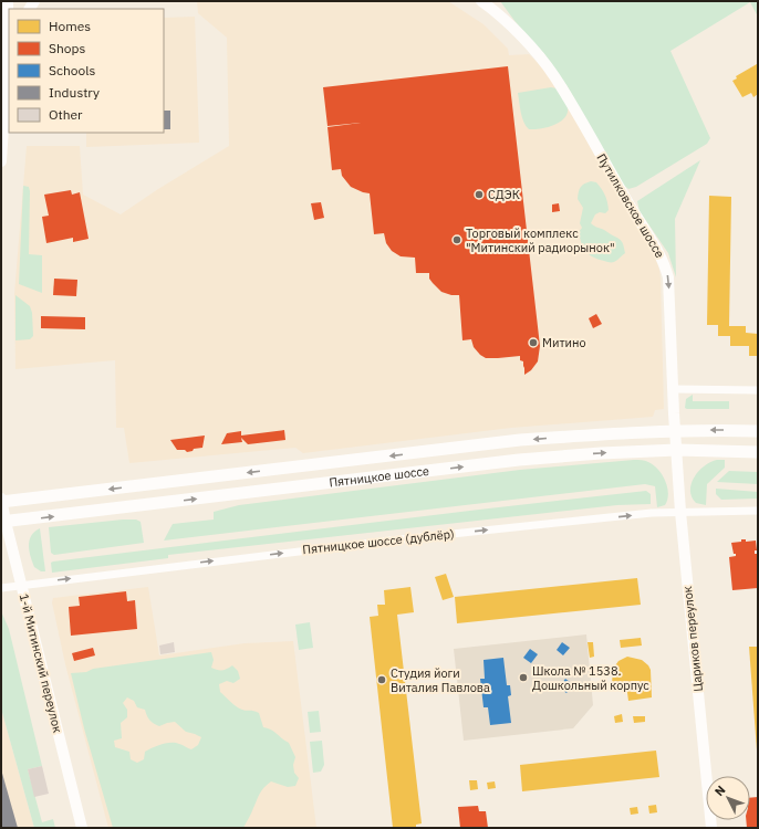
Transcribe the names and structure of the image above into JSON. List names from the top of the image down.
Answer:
{
  "streets": {
    "main road": ["Пятницкое шоссе"],
    "street": [
      "Путилковское шоссе",
      "Пятницкое шоссе (дублёр)",
      "Цариков переулок",
      "1-й Митинский переулок"
    ]
  },
  "crossings": [
    ["Путилковское шоссе", "Пятницкое шоссе"],
    ["Путилковское шоссе", "Цариков переулок"],
    ["Пятницкое шоссе", "Цариков переулок"],
    ["Пятницкое шоссе", "1-й Митинский переулок"],
    ["Пятницкое шоссе (дублёр)", "Цариков переулок"],
    ["Пятницкое шоссе (дублёр)", "1-й Митинский переулок"]
  ],
  "one_way": ["Путилковское шоссе", "Пятницкое шоссе (дублёр)"],
  "places": [
    "СДЭК",
    "Торговый комплекс \"Митинский радиорынок\"",
    "Митино",
    "Школа № 1538. Дошкольный корпус",
    "Студия йоги Виталия Павлова"
  ],
  "legend": [
    "Homes",
    "Shops",
    "Schools",
    "Industry",
    "Other"
  ],
  "north": "top left"
}
